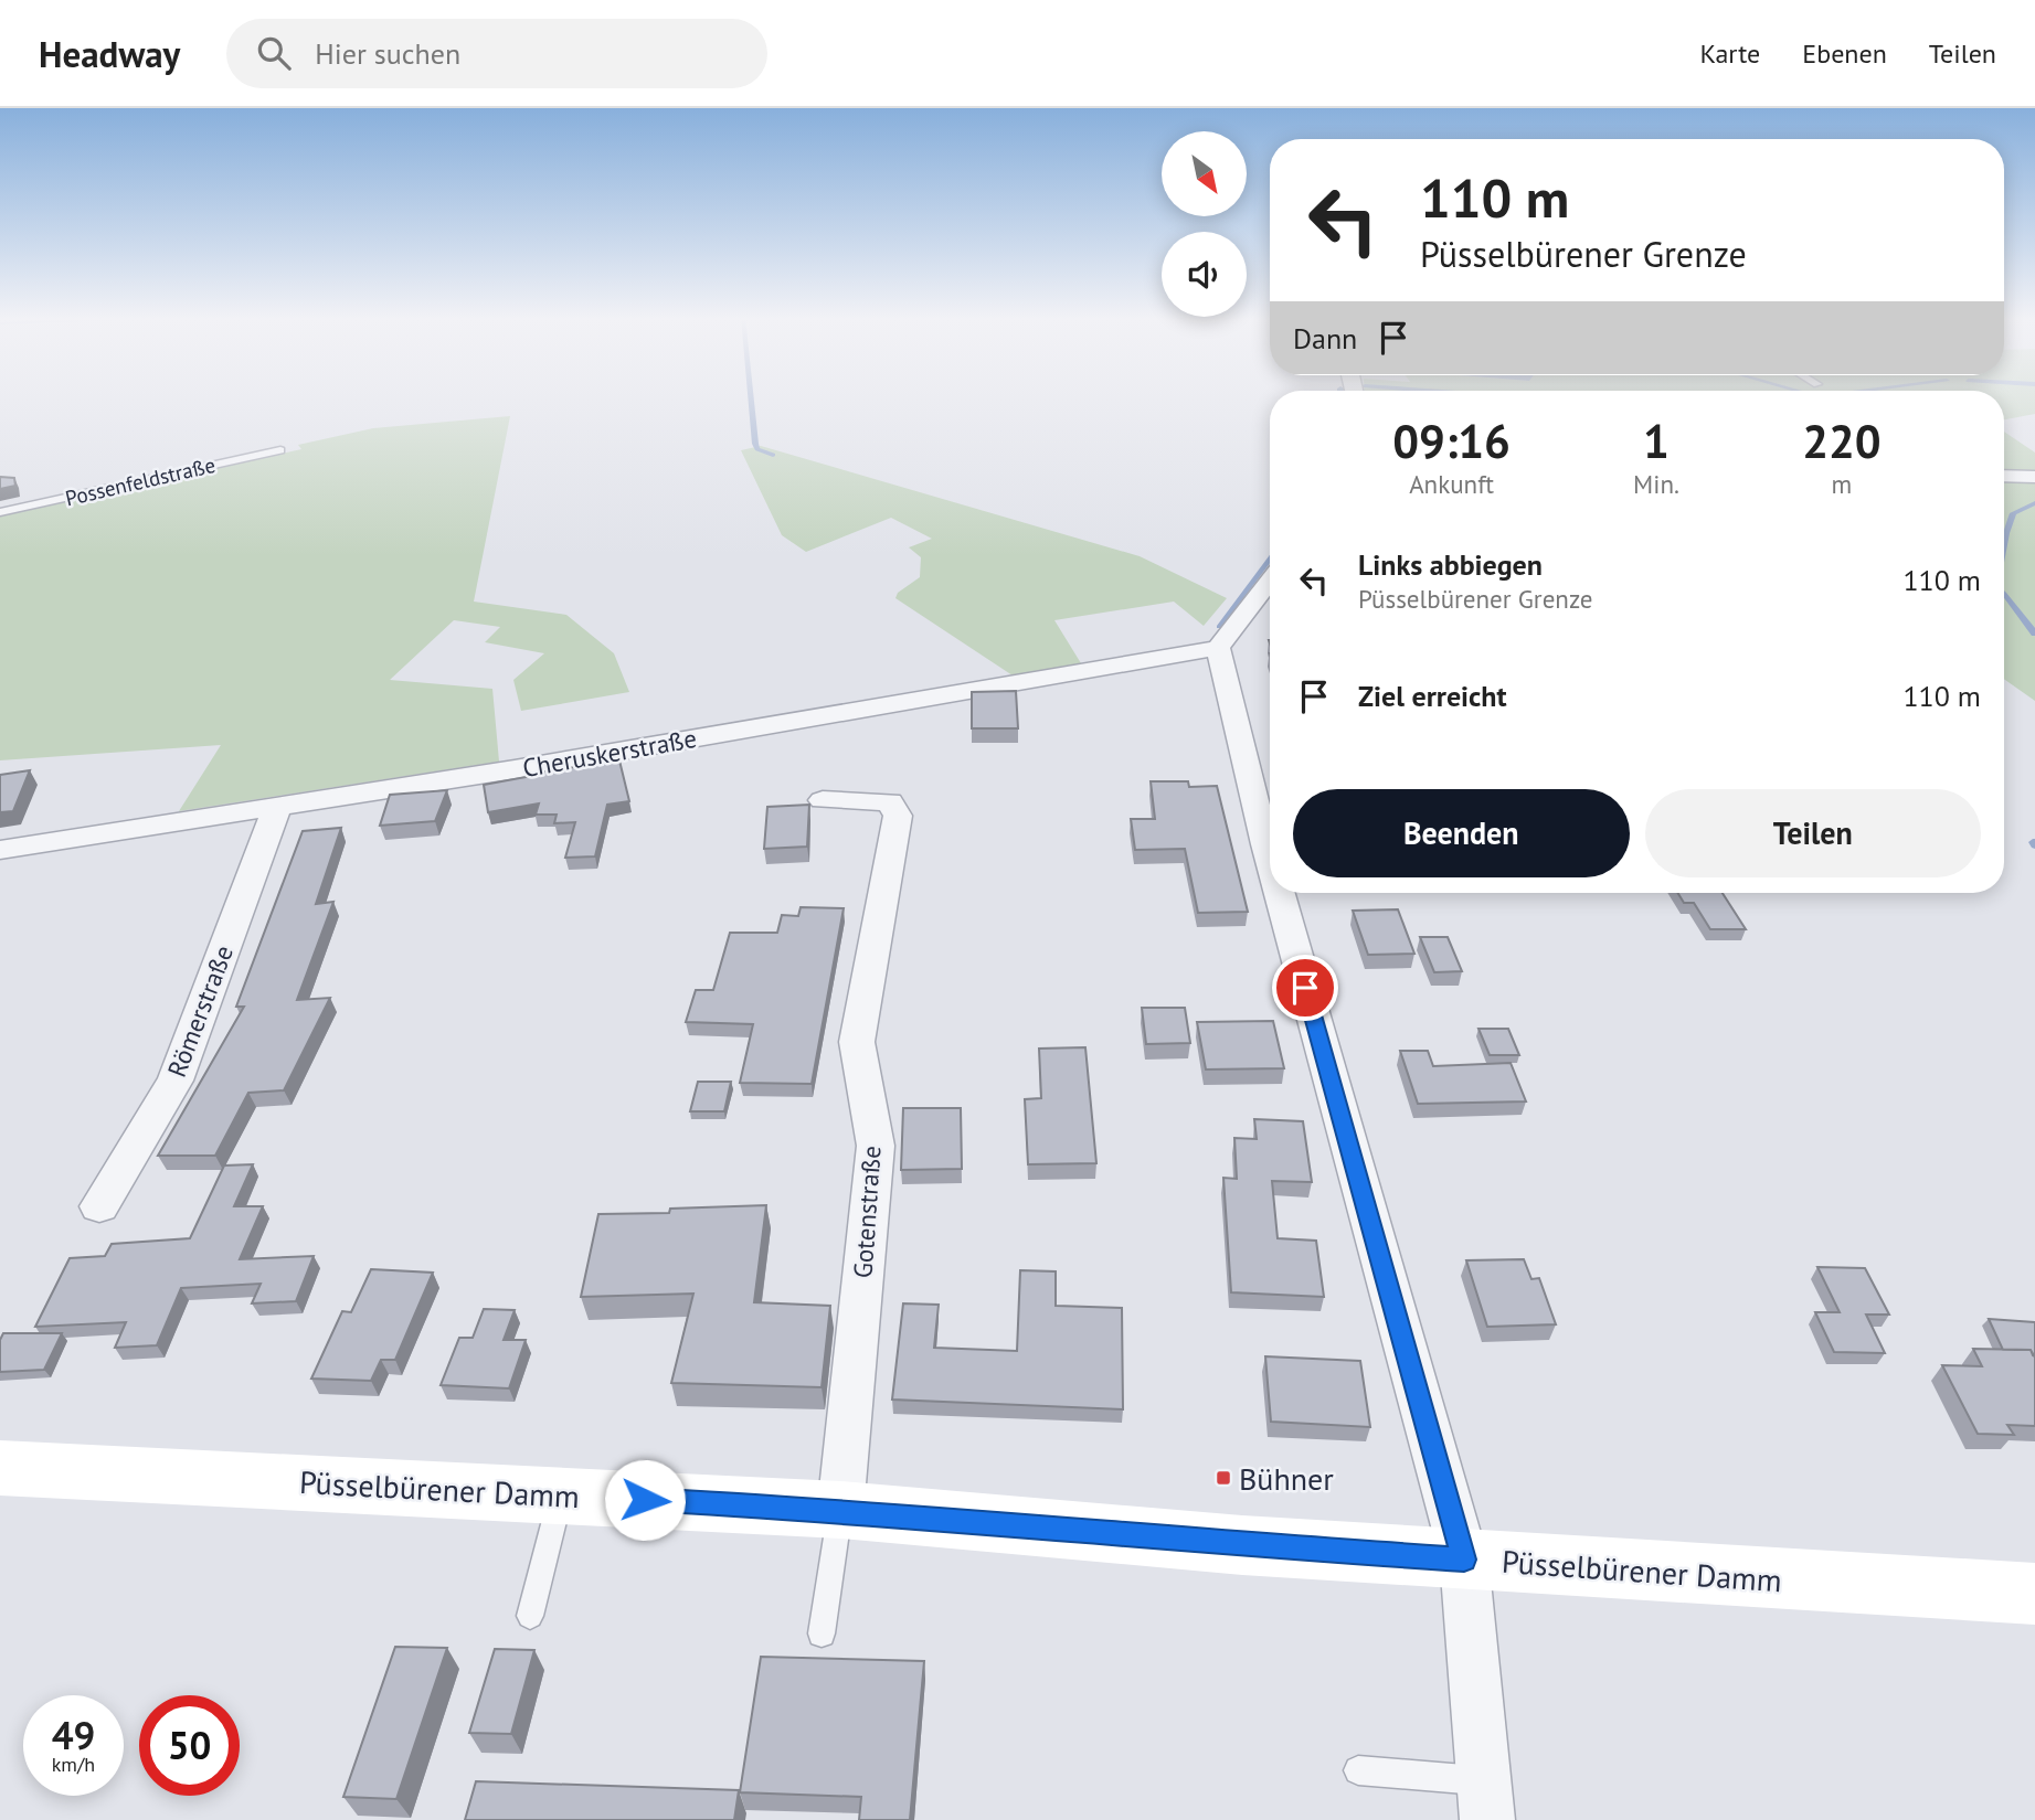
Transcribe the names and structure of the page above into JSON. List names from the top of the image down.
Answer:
{
  "streets": {
    "main road": ["Püsselbürener Damm"],
    "street": ["Cheruskerstraße", "Römerstraße", "Gotenstraße"],
    "lane": ["Possenfeldstraße"]
  },
  "crossings": [
    ["Cheruskerstraße", "Römerstraße"],
    ["Gotenstraße", "Püsselbürener Damm"]
  ],
  "places": {
    "transit": ["Bühner"]
  },
  "north": "bottom right",
  "page": {
    "header": "Headway",
    "search": "Hier suchen",
    "nav": ["Karte", "Ebenen", "Teilen"],
    "turn": ["110 m", "Püsselbürener Grenze"],
    "then": "Dann",
    "eta": [
      "09:16",
      "Ankunft",
      "1",
      "Min.",
      "220",
      "m"
    ],
    "list": [
      {
        "name": "Links abbiegen",
        "note": "Püsselbürener Grenze",
        "value": "110 m"
      },
      {
        "name": "Ziel erreicht",
        "value": "110 m"
      }
    ],
    "buttons": ["Beenden", "Teilen"],
    "speed": "49 km/h",
    "limit": "50"
  }
}
